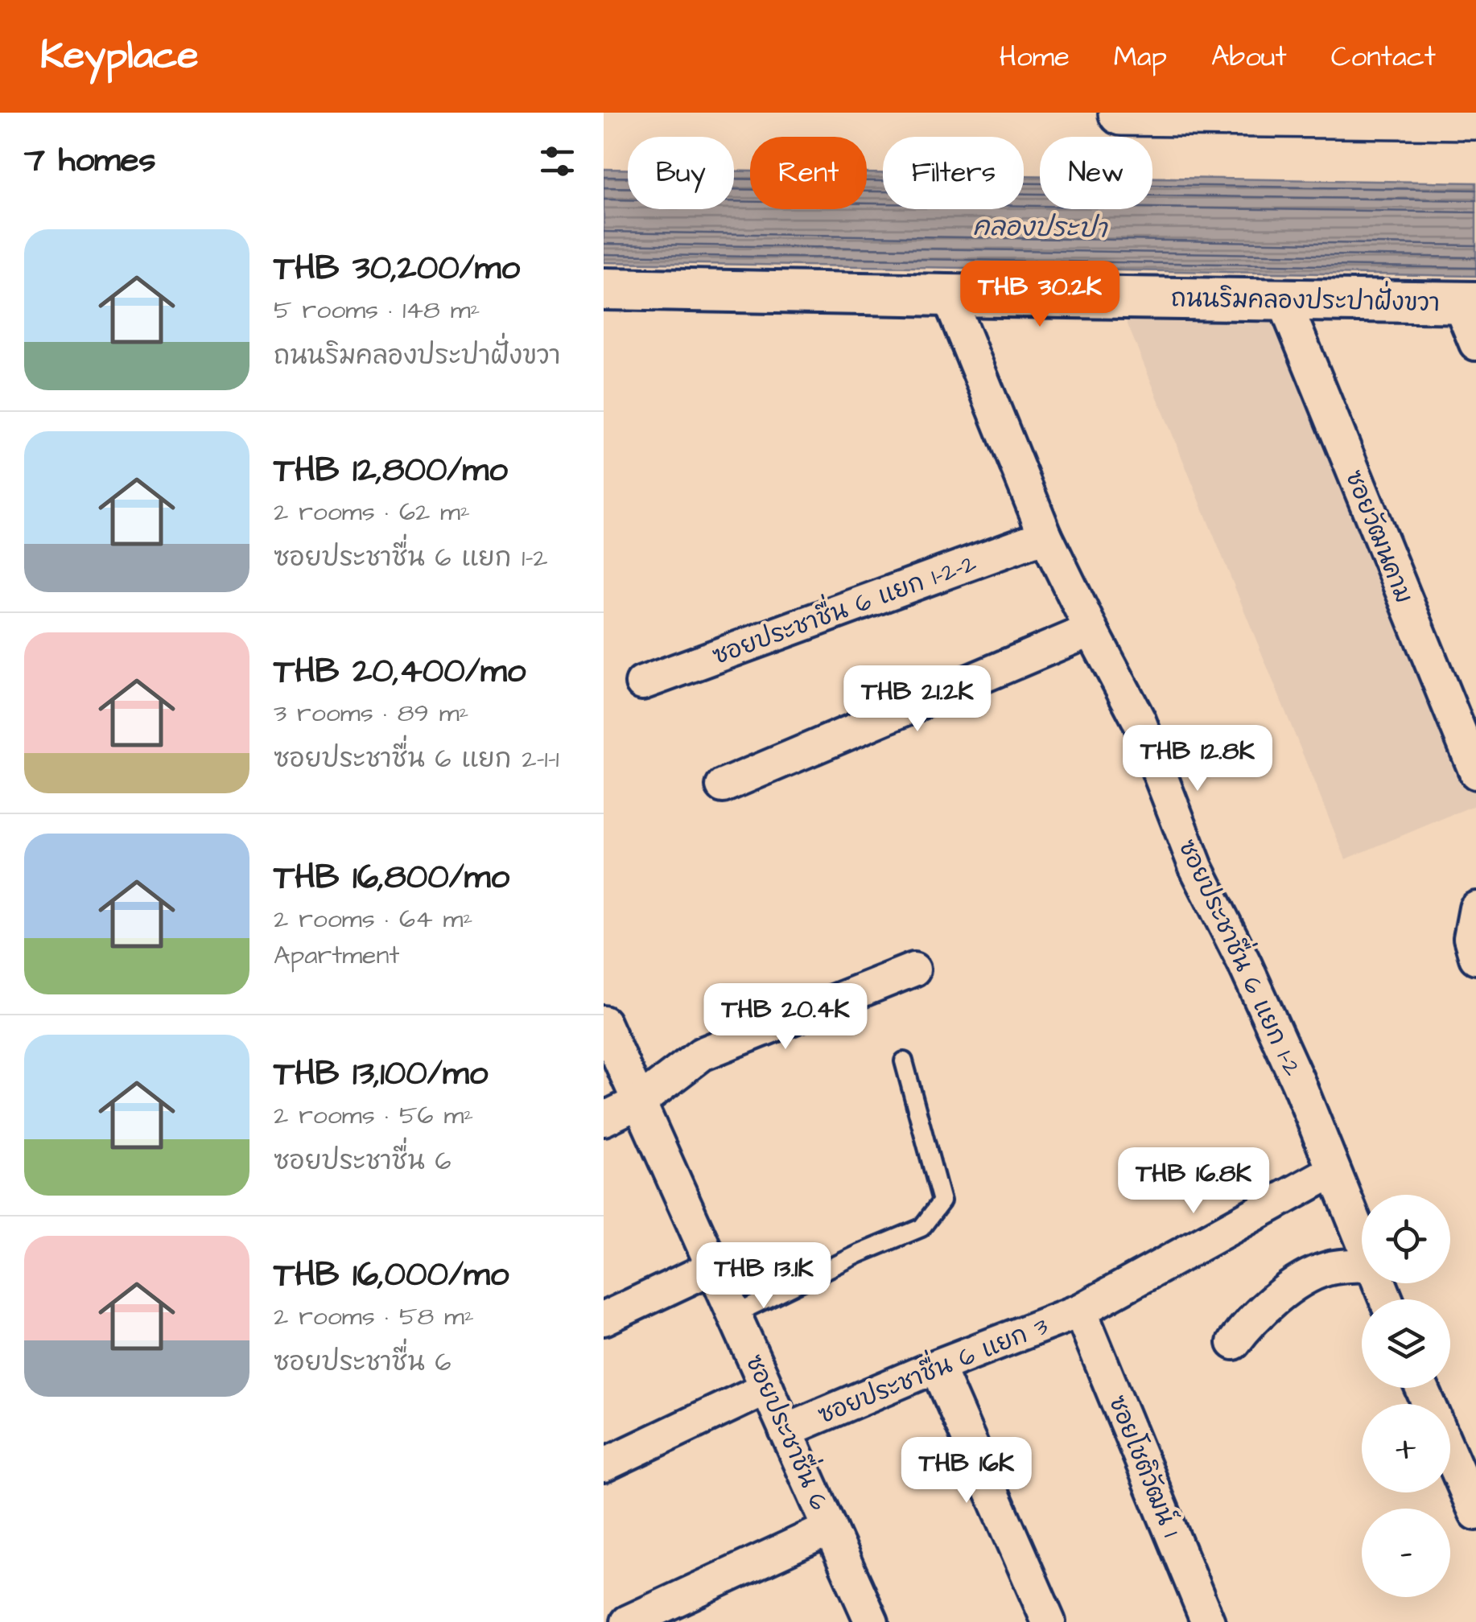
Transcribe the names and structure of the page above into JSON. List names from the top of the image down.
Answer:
{
  "streets": {
    "street": [
      "ถนนริมคลองประปาฝั่งขวา",
      "ซอยวัฒนคาม",
      "ซอยประชาชื่น 6 แยก 1-2-2",
      "ซอยประชาชื่น 6 แยก 1-2",
      "ซอยประชาชื่น 6 แยก 3",
      "ซอยประชาชื่น 6",
      "ซอยโชติวัฒน์ 1"
    ]
  },
  "crossings": [
    ["ถนนริมคลองประปาฝั่งขวา", "ซอยวัฒนคาม"],
    ["ถนนริมคลองประปาฝั่งขวา", "ซอยประชาชื่น 6 แยก 1-2"],
    ["ซอยประชาชื่น 6 แยก 1-2-2", "ซอยประชาชื่น 6 แยก 1-2"],
    ["ซอยประชาชื่น 6 แยก 1-2", "ซอยประชาชื่น 6 แยก 3"],
    ["ซอยประชาชื่น 6 แยก 3", "ซอยประชาชื่น 6"],
    ["ซอยประชาชื่น 6 แยก 3", "ซอยโชติวัฒน์ 1"]
  ],
  "water": ["คลองประปา"],
  "page": {
    "header": "Keyplace",
    "nav": [
      "Home",
      "Map",
      "About",
      "Contact"
    ],
    "heading": "7 homes",
    "chip": [
      "Buy",
      "Rent",
      "Filters",
      "New"
    ],
    "list": [
      {
        "name": "THB 30,200/mo",
        "note": "5 rooms · 148 m² · ถนนริมคลองประปาฝั่งขวา"
      },
      {
        "name": "THB 12,800/mo",
        "note": "2 rooms · 62 m² · ซอยประชาชื่น 6 แยก 1-2"
      },
      {
        "name": "THB 20,400/mo",
        "note": "3 rooms · 89 m² · ซอยประชาชื่น 6 แยก 2-1-1"
      },
      {
        "name": "THB 16,800/mo",
        "note": "2 rooms · 64 m² · Apartment"
      },
      {
        "name": "THB 13,100/mo",
        "note": "2 rooms · 56 m² · ซอยประชาชื่น 6"
      },
      {
        "name": "THB 16,000/mo",
        "note": "2 rooms · 58 m² · ซอยประชาชื่น 6"
      }
    ],
    "price": [
      "THB 30.2K",
      "THB 21.2K",
      "THB 12.8K",
      "THB 20.4K",
      "THB 16.8K",
      "THB 13.1K",
      "THB 16K"
    ],
    "map_buttons": ["+", "−"]
  }
}
